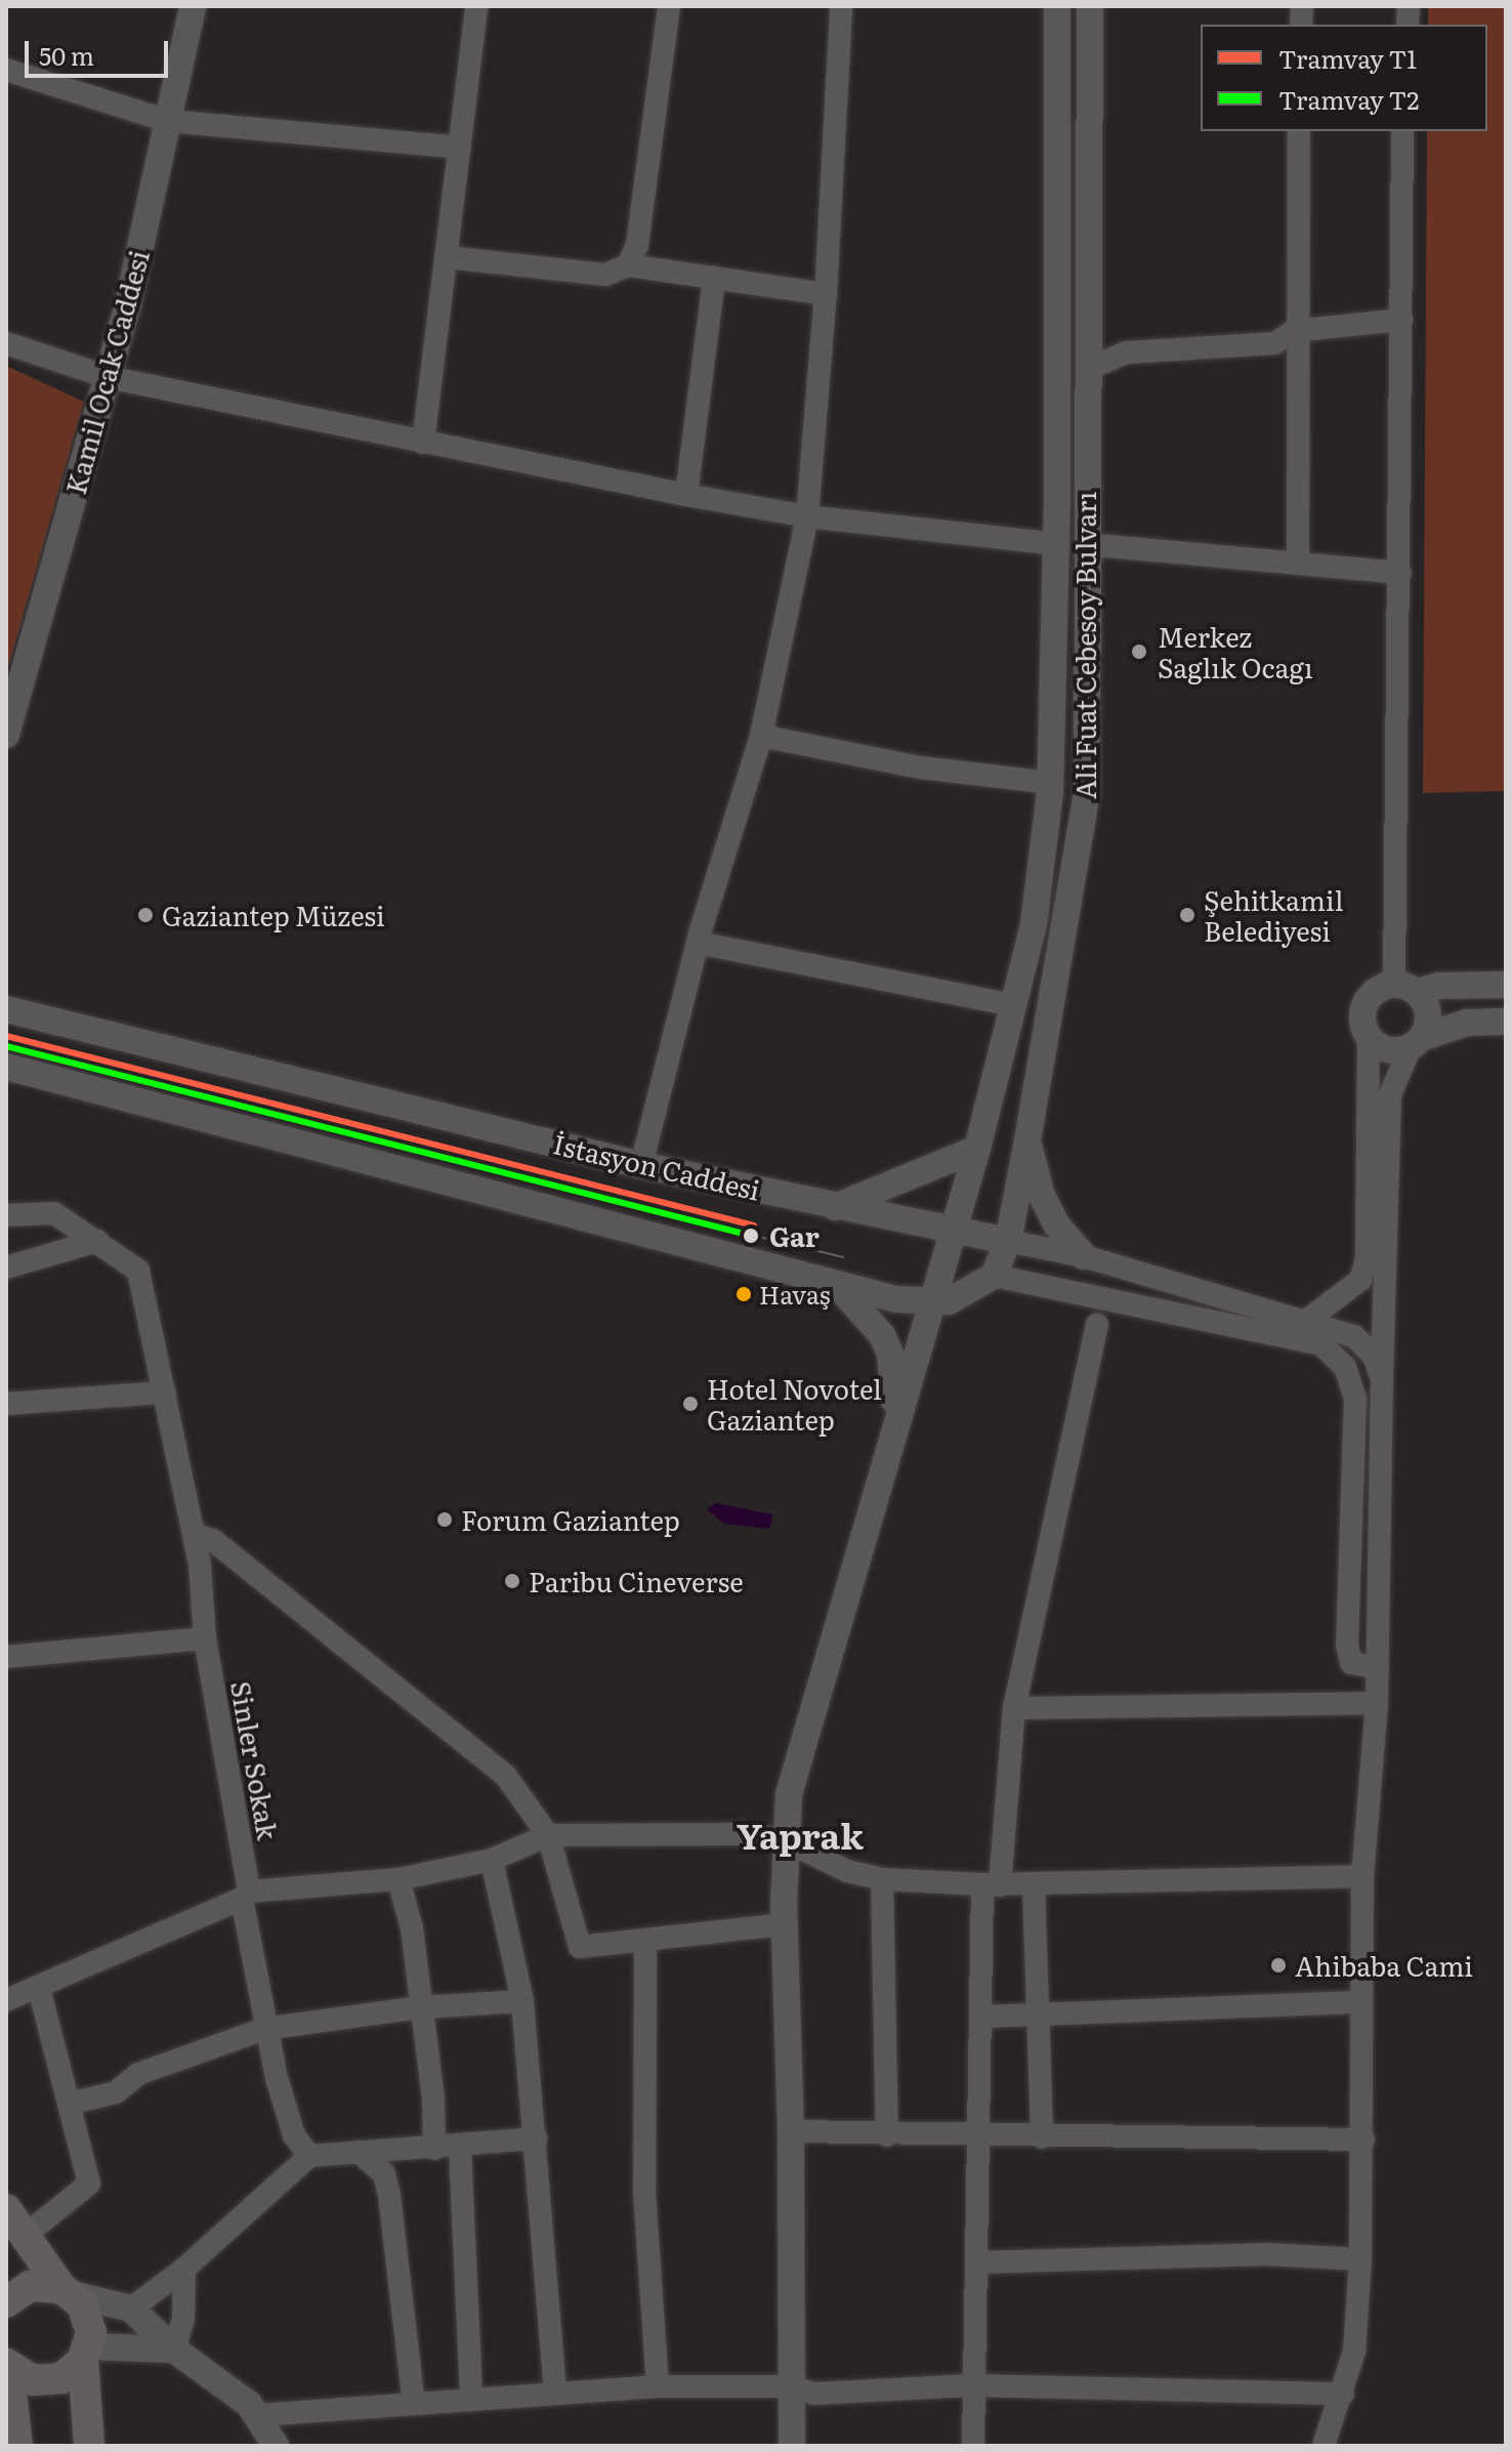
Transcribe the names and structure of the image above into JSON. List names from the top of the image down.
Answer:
{
  "streets": {
    "street": [
      "Kamil Ocak Caddesi",
      "Ali Fuat Cebesoy Bulvarı",
      "İstasyon Caddesi",
      "Sinler Sokak"
    ]
  },
  "crossings": [
    ["Ali Fuat Cebesoy Bulvarı", "İstasyon Caddesi"]
  ],
  "districts": ["Yaprak"],
  "places": [
    "Merkez Saglık Ocagı",
    "Gaziantep Müzesi",
    "Şehitkamil Belediyesi",
    "Gar",
    "Havaş",
    "Hotel Novotel Gaziantep",
    "Forum Gaziantep",
    "Paribu Cineverse",
    "Ahibaba Cami"
  ],
  "lines": ["tram line T1", "tram line T2"],
  "legend": ["Tramvay T1", "Tramvay T2"],
  "scale_bar": "50 m"
}
